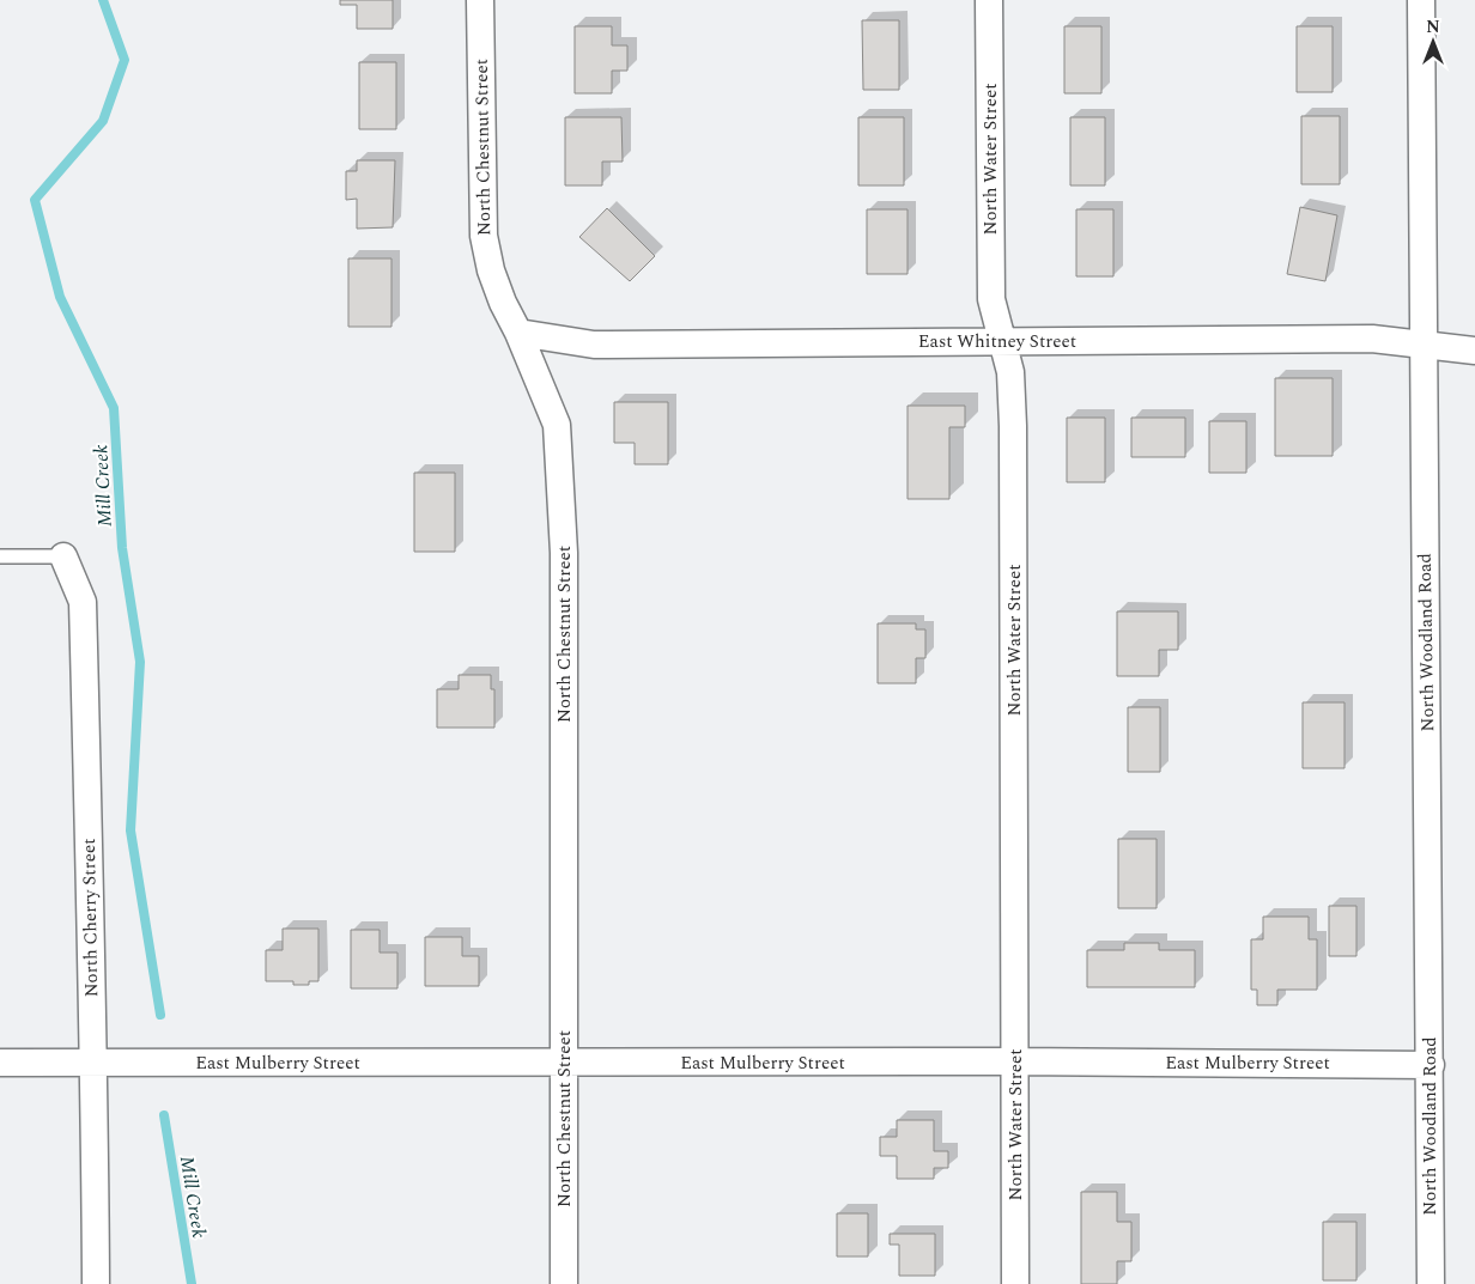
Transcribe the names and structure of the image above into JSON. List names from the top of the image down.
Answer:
{
  "streets": {
    "street": [
      "North Chestnut Street",
      "North Water Street",
      "East Whitney Street",
      "North Woodland Road",
      "North Cherry Street",
      "East Mulberry Street"
    ]
  },
  "crossings": [
    ["North Chestnut Street", "East Whitney Street"],
    ["North Chestnut Street", "East Mulberry Street"],
    ["North Water Street", "East Whitney Street"],
    ["North Water Street", "East Mulberry Street"],
    ["East Whitney Street", "North Woodland Road"],
    ["North Woodland Road", "East Mulberry Street"],
    ["North Cherry Street", "East Mulberry Street"]
  ],
  "water": ["Mill Creek"],
  "north": "top"
}
